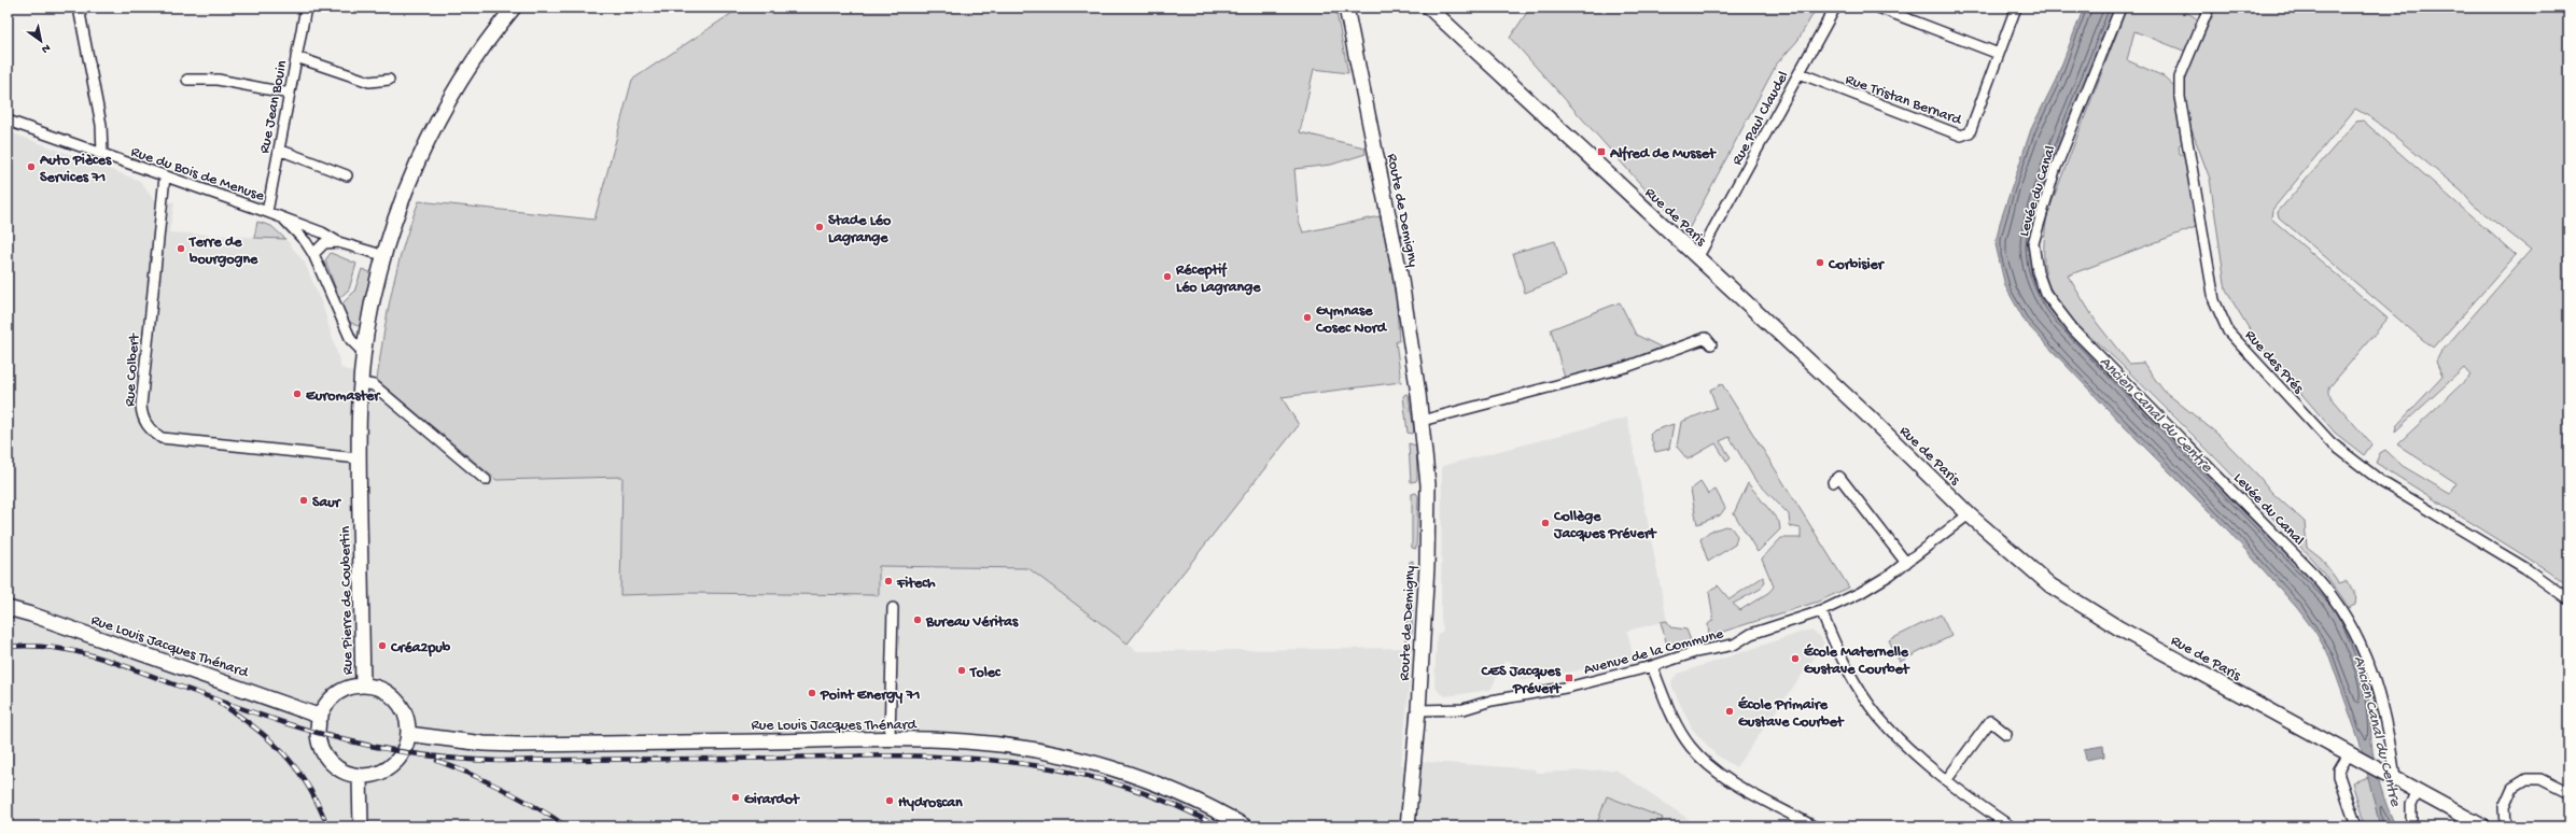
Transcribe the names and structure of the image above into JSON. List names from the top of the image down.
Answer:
{
  "streets": {
    "main road": [
      "Route de Demigny",
      "Rue de Paris",
      "Rue Pierre de Coubertin",
      "Rue Louis Jacques Thénard"
    ],
    "street": [
      "Rue Tristan Bernard",
      "Rue Jean Bouin",
      "Rue Paul Claudel",
      "Rue du Bois de Menuse",
      "Levée du Canal",
      "Rue des Prés",
      "Rue Colbert",
      "Avenue de la Commune"
    ]
  },
  "crossings": [
    ["Rue Tristan Bernard", "Rue Paul Claudel"],
    ["Rue Jean Bouin", "Rue du Bois de Menuse"],
    ["Rue Paul Claudel", "Rue de Paris"],
    ["Rue du Bois de Menuse", "Rue Colbert"],
    ["Rue du Bois de Menuse", "Rue Pierre de Coubertin"],
    ["Levée du Canal", "Rue de Paris"],
    ["Route de Demigny", "Avenue de la Commune"],
    ["Rue de Paris", "Avenue de la Commune"],
    ["Rue Colbert", "Rue Pierre de Coubertin"],
    ["Rue Pierre de Coubertin", "Rue Louis Jacques Thénard"]
  ],
  "water": ["Ancien Canal du Centre"],
  "places": {
    "transit": ["Alfred de Musset", "CES Jacques Prévert"],
    "other": [
      "Auto Pièces Services 71",
      "Stade Léo Lagrange",
      "Terre de bourgogne",
      "Corbisier",
      "Réceptif Léo Lagrange",
      "Gymnase Cosec Nord",
      "Euromaster",
      "Saur",
      "Collège Jacques Prévert",
      "Fitech",
      "Bureau Véritas",
      "Créa2pub",
      "École Maternelle Gustave Courbet",
      "Tolec",
      "Point Energy 71",
      "École Primaire Gustave Courbet",
      "Girardot",
      "Hydroscan"
    ]
  },
  "north": "bottom right"
}
